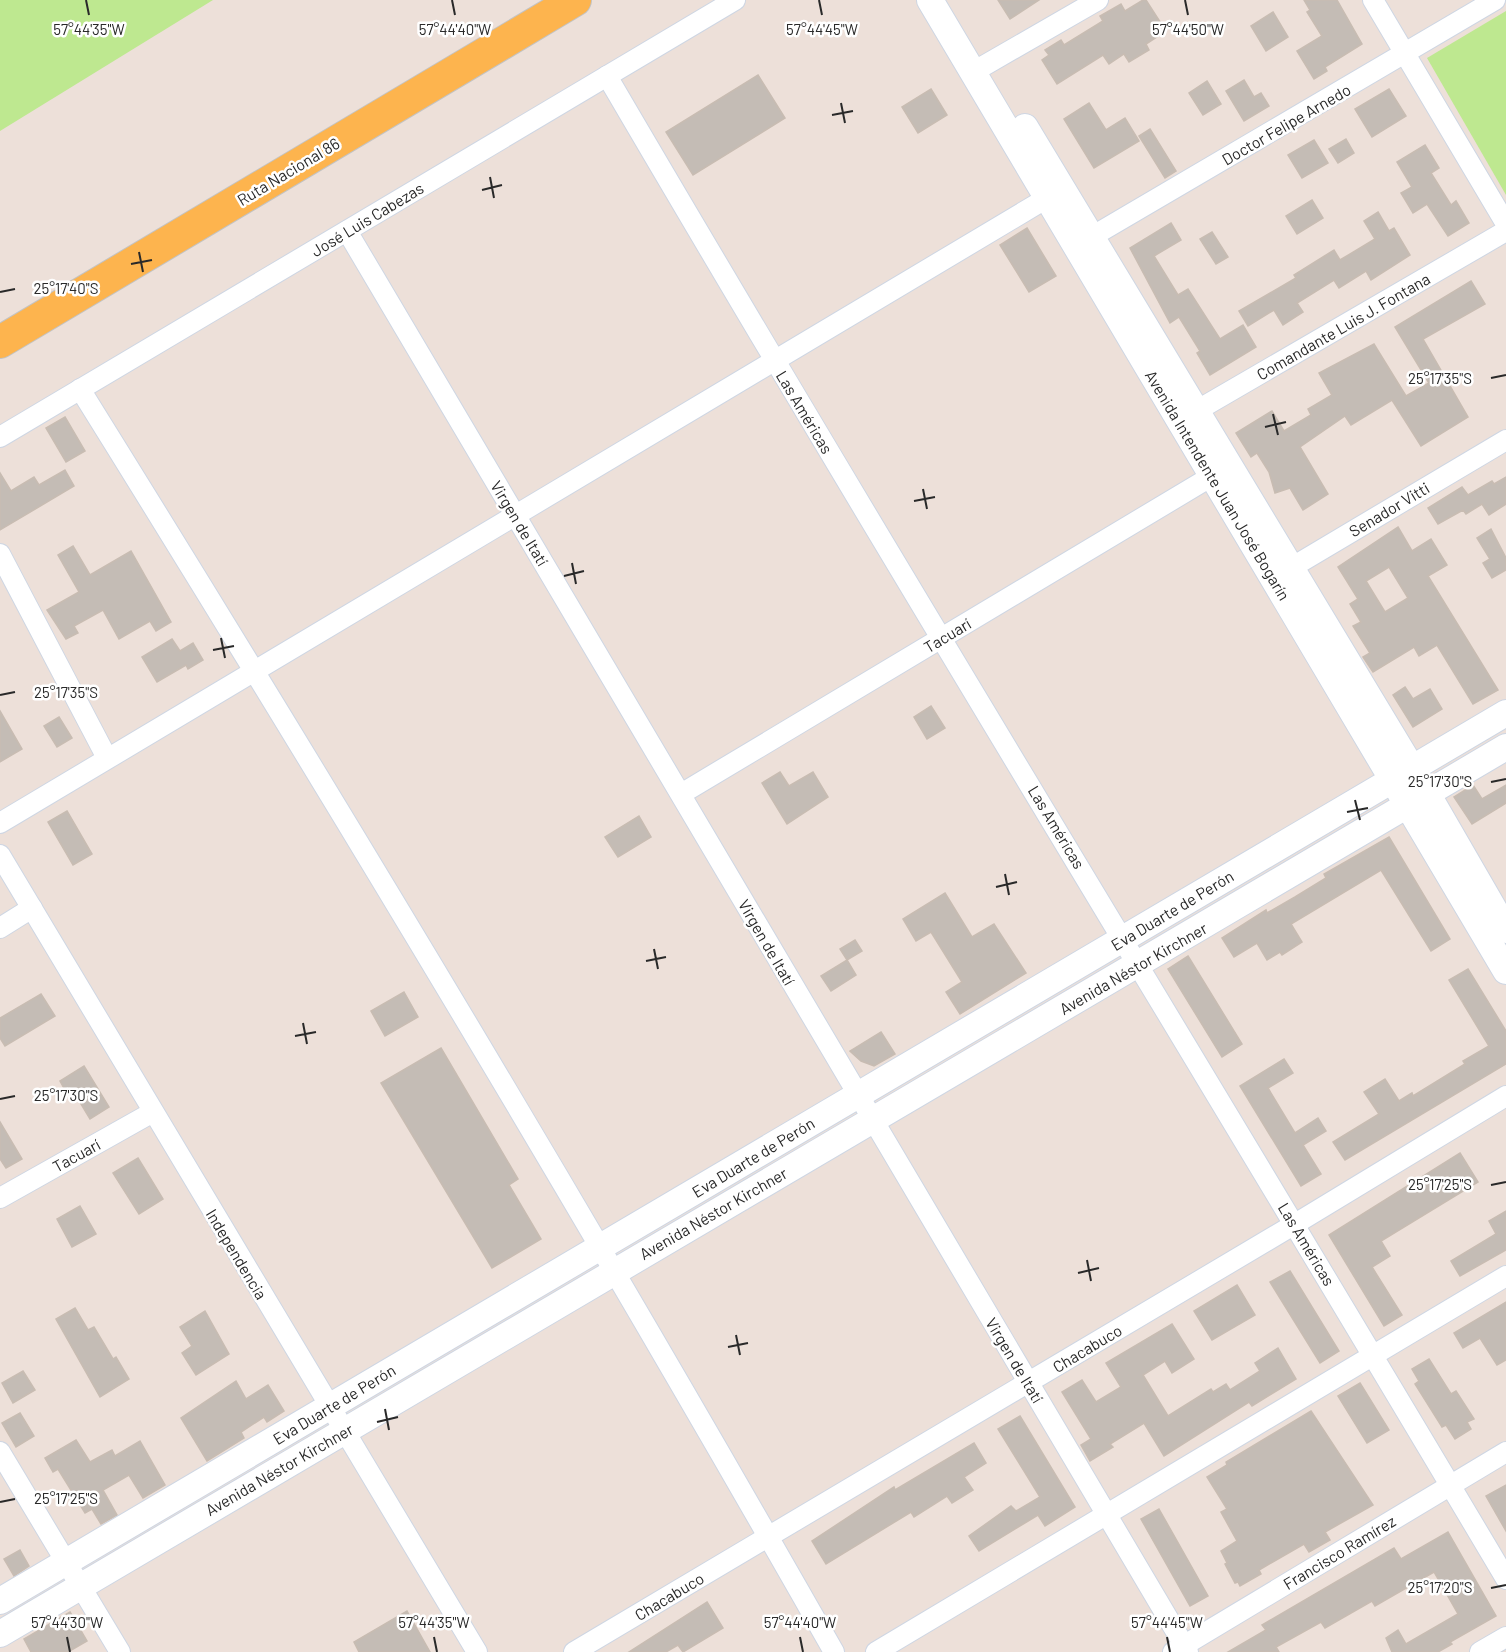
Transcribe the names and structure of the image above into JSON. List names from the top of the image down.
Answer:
{
  "streets": {
    "main road": ["Ruta Nacional 86"],
    "street": [
      "Doctor Felipe Arnedo",
      "José Luis Cabezas",
      "Comandante Luis J. Fontana",
      "Las Américas",
      "Avenida Intendente Juan José Bogarín",
      "Senador Vitti",
      "Virgen de Itatí",
      "Tacuarí",
      "Eva Duarte de Perón",
      "Avenida Néstor Kirchner",
      "Independencia",
      "Chacabuco",
      "Francisco Ramírez"
    ]
  },
  "crossings": [
    ["Doctor Felipe Arnedo", "Avenida Intendente Juan José Bogarín"],
    ["José Luis Cabezas", "Las Américas"],
    ["José Luis Cabezas", "Virgen de Itatí"],
    ["Comandante Luis J. Fontana", "Avenida Intendente Juan José Bogarín"],
    ["Las Américas", "Tacuarí"],
    ["Las Américas", "Eva Duarte de Perón"],
    ["Las Américas", "Avenida Néstor Kirchner"],
    ["Las Américas", "Chacabuco"],
    ["Las Américas", "Francisco Ramírez"],
    ["Avenida Intendente Juan José Bogarín", "Senador Vitti"],
    ["Avenida Intendente Juan José Bogarín", "Tacuarí"],
    ["Avenida Intendente Juan José Bogarín", "Eva Duarte de Perón"],
    ["Avenida Intendente Juan José Bogarín", "Avenida Néstor Kirchner"],
    ["Virgen de Itatí", "Tacuarí"],
    ["Virgen de Itatí", "Eva Duarte de Perón"],
    ["Virgen de Itatí", "Avenida Néstor Kirchner"],
    ["Virgen de Itatí", "Chacabuco"],
    ["Virgen de Itatí", "Francisco Ramírez"],
    ["Tacuarí", "Independencia"],
    ["Eva Duarte de Perón", "Independencia"],
    ["Avenida Néstor Kirchner", "Independencia"]
  ],
  "coordinates": [
    "57°44'35\"W",
    "57°44'40\"W",
    "57°44'45\"W",
    "57°44'50\"W",
    "25°17'40\"S",
    "25°17'35\"S",
    "25°17'30\"S",
    "25°17'25\"S",
    "25°17'20\"S",
    "57°44'30\"W"
  ]
}
